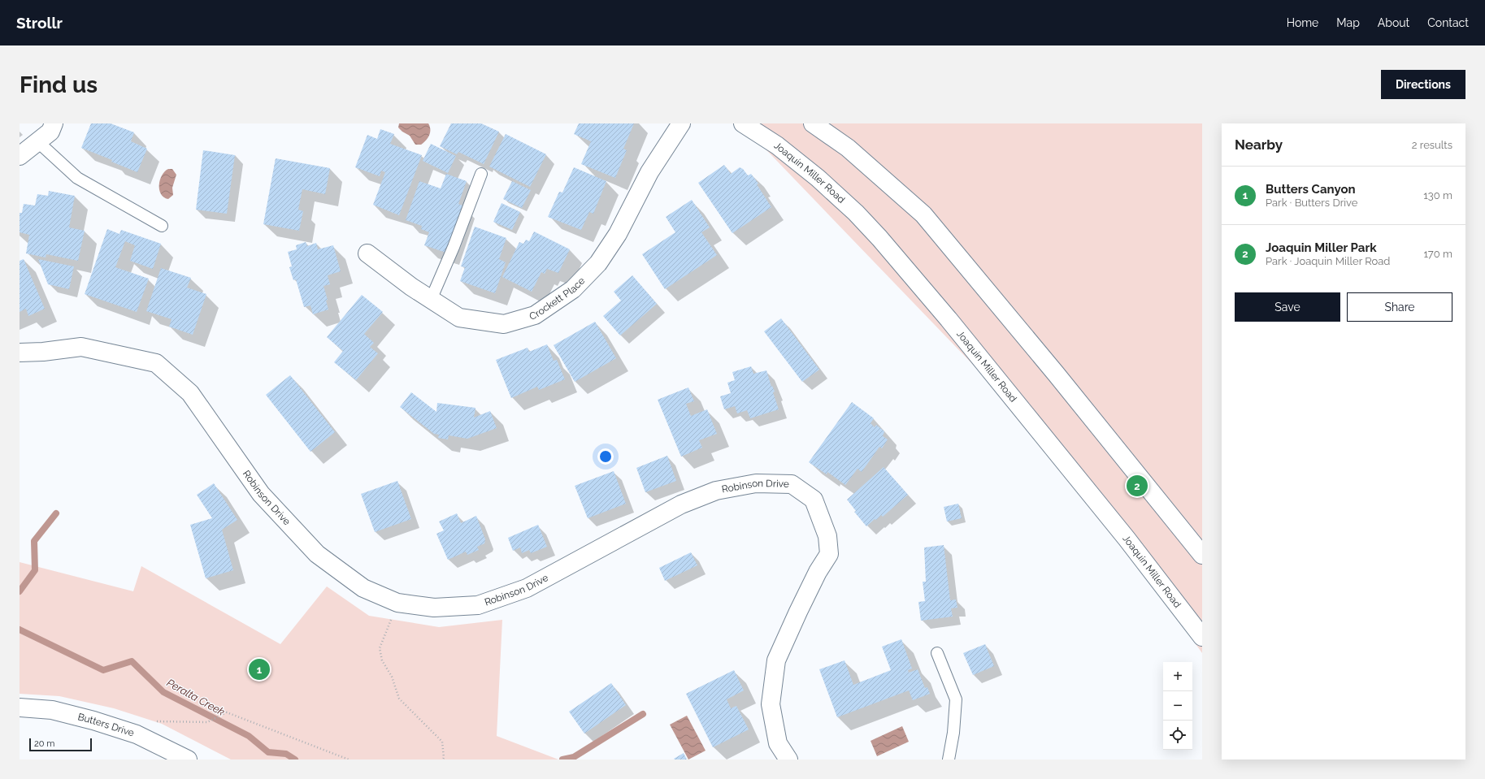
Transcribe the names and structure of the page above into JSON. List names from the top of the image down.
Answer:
{
  "streets": {
    "street": [
      "Joaquin Miller Road",
      "Crockett Place",
      "Robinson Drive",
      "Butters Drive"
    ]
  },
  "water": ["Peralta Creek"],
  "scale_bar": "20 m",
  "page": {
    "header": "Strollr",
    "nav": [
      "Home",
      "Map",
      "About",
      "Contact"
    ],
    "buttons": [
      "Directions",
      ["Save", "Share"]
    ],
    "title": "Find us",
    "heading": ["Nearby", "2 results"],
    "list": [
      {
        "mark": "1",
        "name": "Butters Canyon",
        "note": "Park · Butters Drive",
        "value": "130 m"
      },
      {
        "mark": "2",
        "name": "Joaquin Miller Park",
        "note": "Park · Joaquin Miller Road",
        "value": "170 m"
      }
    ],
    "pins": ["2", "1"],
    "map_buttons": ["+", "−"],
    "scale": "20 m"
  }
}
